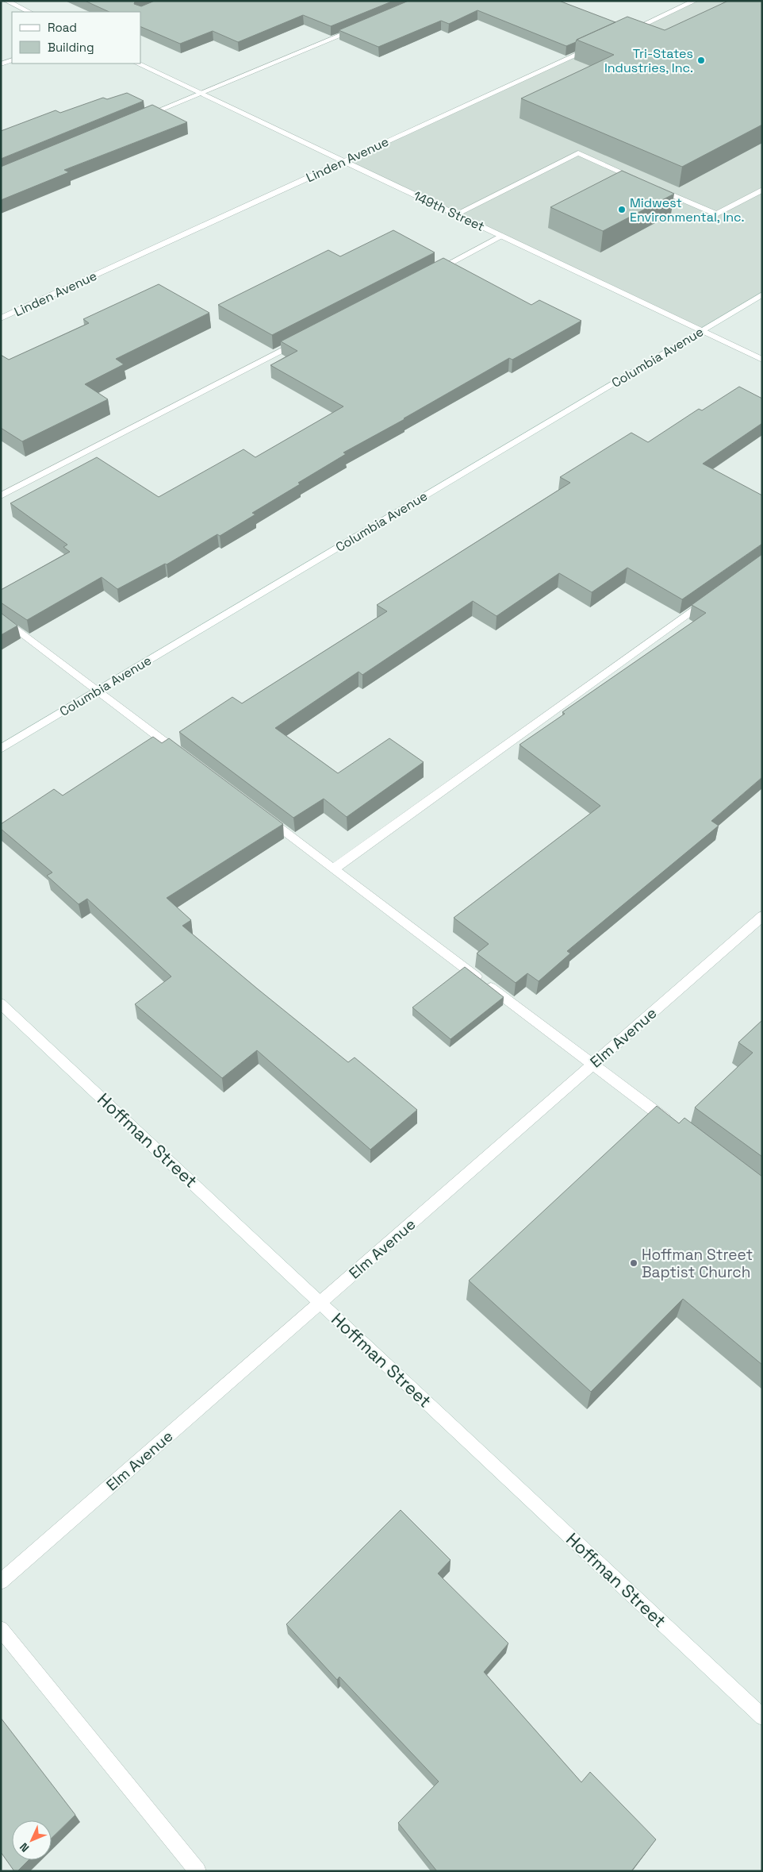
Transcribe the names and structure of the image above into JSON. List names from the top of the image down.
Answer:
{
  "streets": {
    "street": [
      "Linden Avenue",
      "149th Street",
      "Columbia Avenue",
      "Elm Avenue",
      "Hoffman Street"
    ]
  },
  "crossings": [
    ["Linden Avenue", "149th Street"],
    ["149th Street", "Columbia Avenue"],
    ["Elm Avenue", "Hoffman Street"]
  ],
  "places": ["Tri-States Industries, Inc.", "Midwest Environmental, Inc.", "Hoffman Street Baptist Church"],
  "legend": ["Road", "Building"],
  "north": "bottom left"
}
